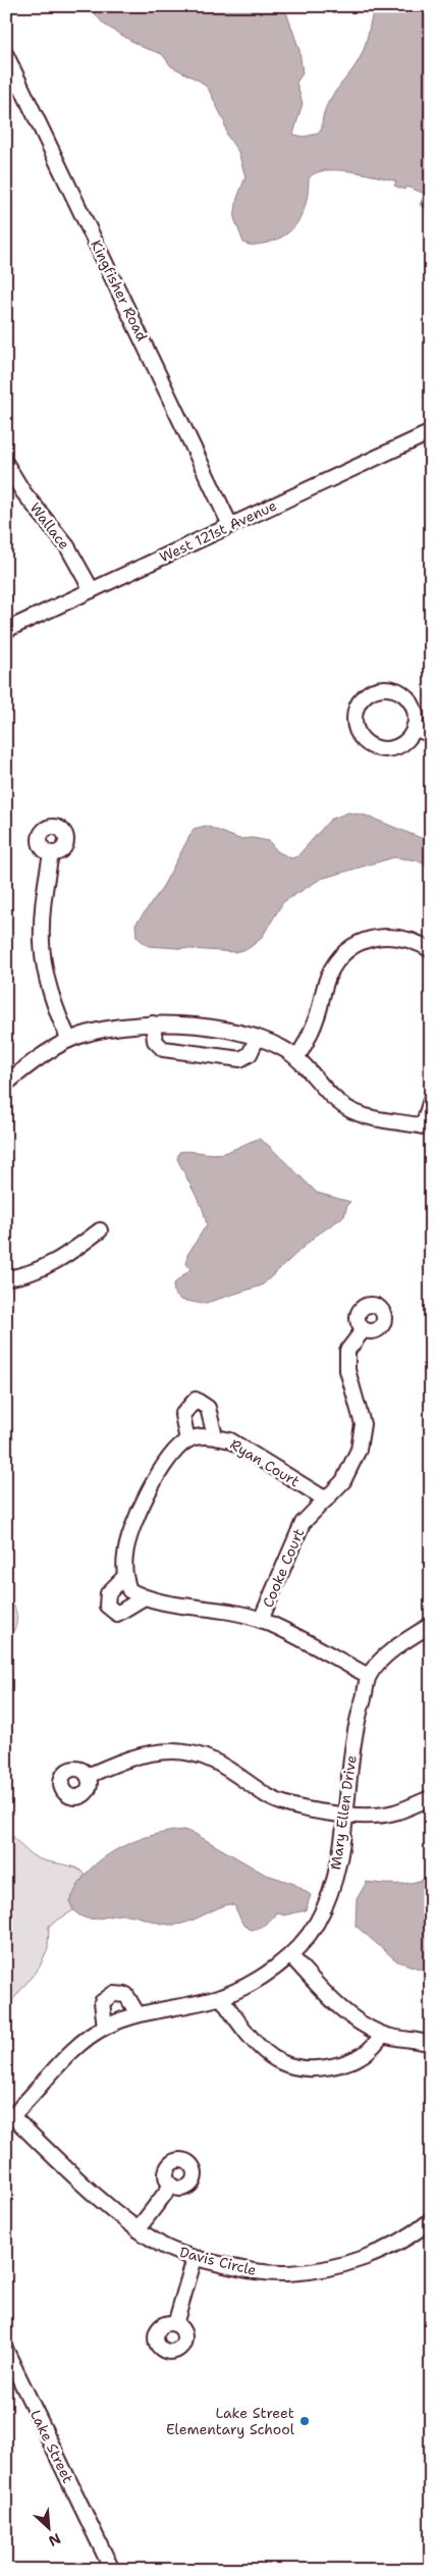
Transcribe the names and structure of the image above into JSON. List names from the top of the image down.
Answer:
{
  "streets": {
    "street": [
      "Kingfisher Road",
      "Wallace",
      "West 121st Avenue",
      "Ryan Court",
      "Cooke Court",
      "Mary Ellen Drive",
      "Davis Circle",
      "Lake Street"
    ]
  },
  "crossings": [
    ["Kingfisher Road", "West 121st Avenue"],
    ["Wallace", "West 121st Avenue"],
    ["Ryan Court", "Cooke Court"],
    ["Mary Ellen Drive", "Davis Circle"]
  ],
  "places": ["Lake Street Elementary School"],
  "north": "bottom right"
}
